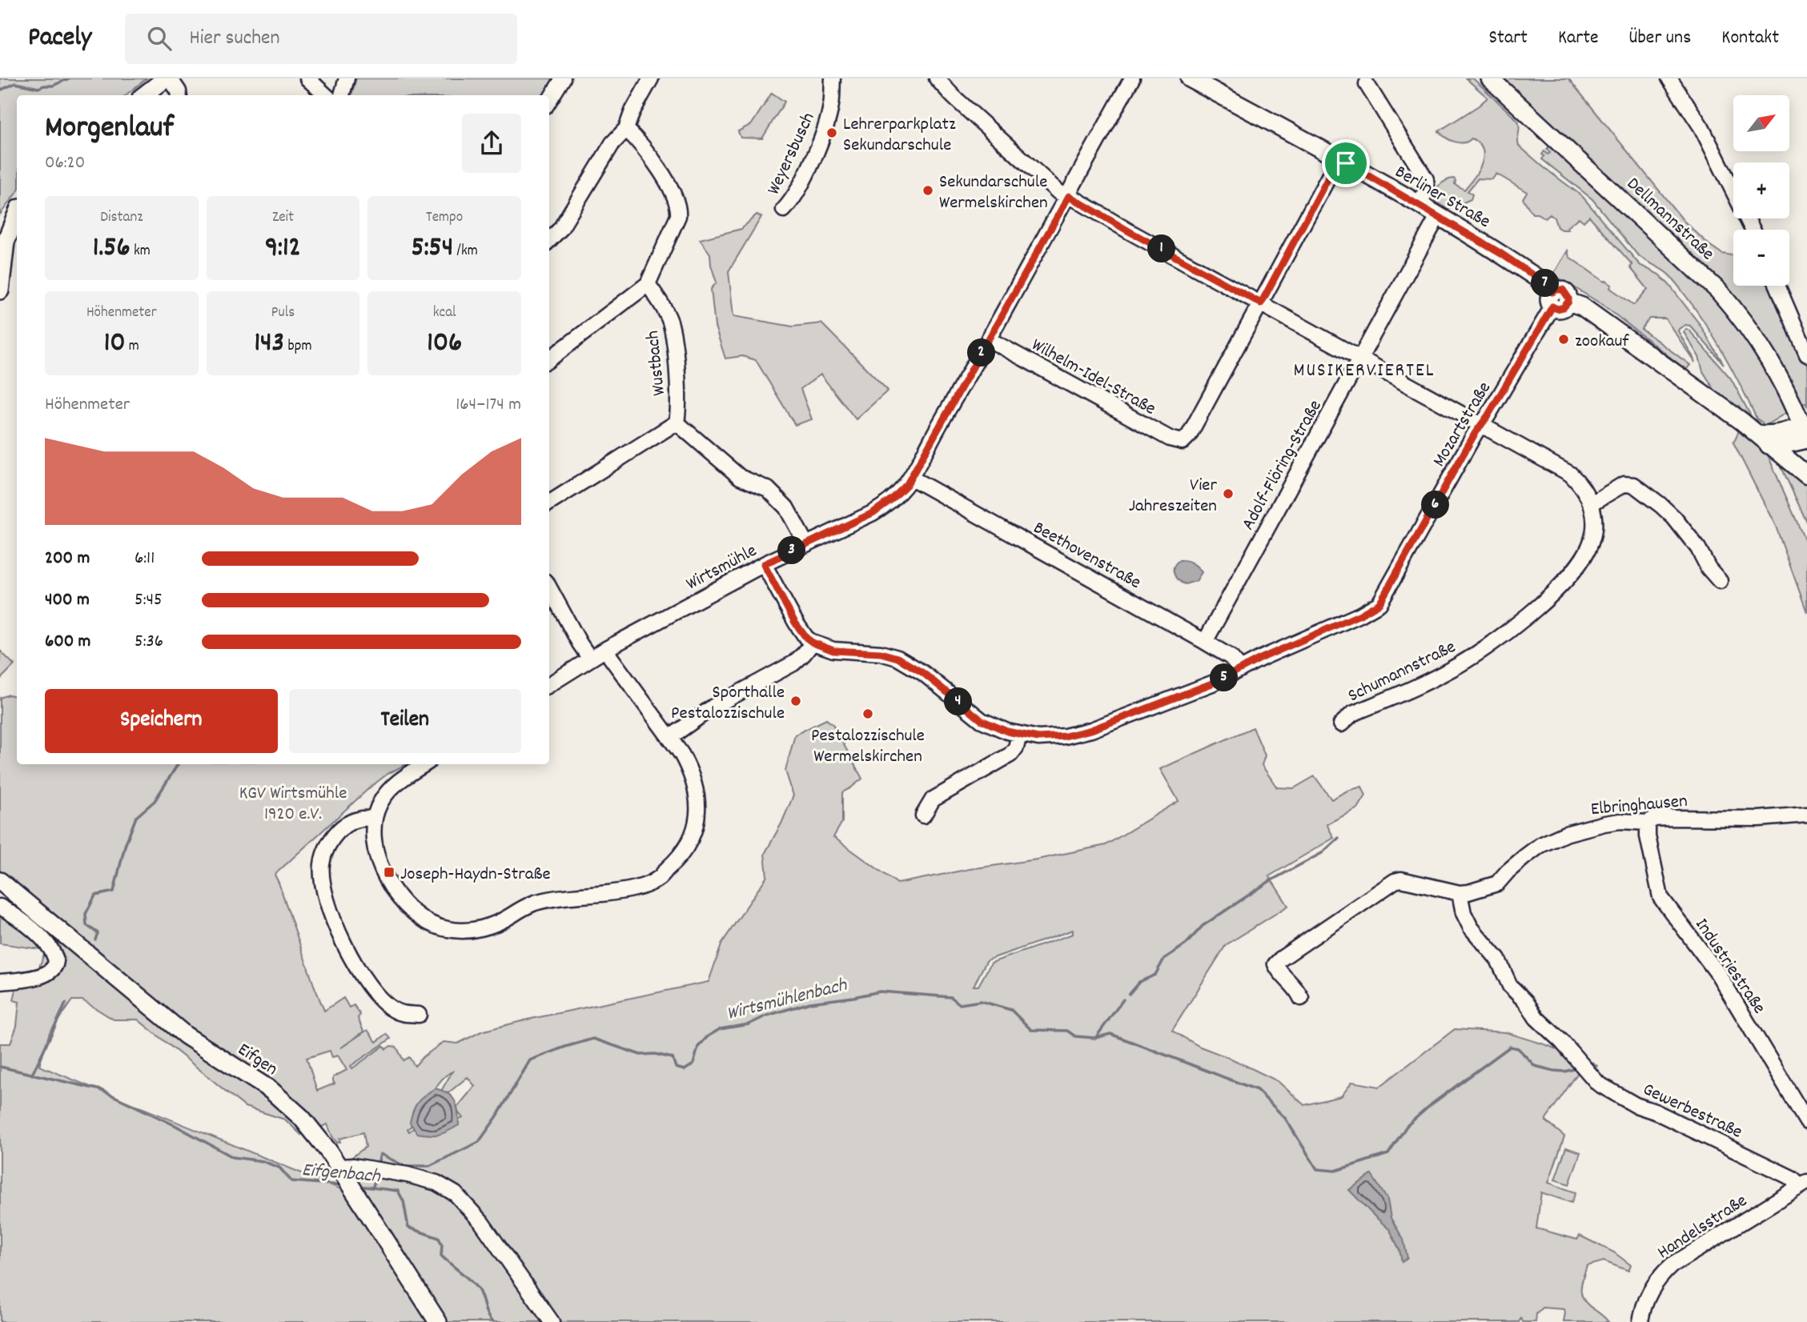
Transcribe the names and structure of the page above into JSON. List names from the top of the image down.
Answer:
{
  "streets": {
    "main road": ["Berliner Straße", "Dellmannstraße", "Eifgen"],
    "street": [
      "Weyersbusch",
      "Wustbach",
      "Wilhelm-Idel-Straße",
      "Mozartstraße",
      "Adolf-Flöring-Straße",
      "Beethovenstraße",
      "Wirtsmühle",
      "Schumannstraße",
      "Elbringhausen",
      "Industriestraße",
      "Gewerbestraße",
      "Handelsstraße"
    ]
  },
  "crossings": [
    ["Berliner Straße", "Mozartstraße"],
    ["Berliner Straße", "Adolf-Flöring-Straße"],
    ["Wilhelm-Idel-Straße", "Wirtsmühle"],
    ["Mozartstraße", "Beethovenstraße"],
    ["Adolf-Flöring-Straße", "Beethovenstraße"],
    ["Beethovenstraße", "Wirtsmühle"],
    ["Elbringhausen", "Industriestraße"],
    ["Elbringhausen", "Gewerbestraße"],
    ["Gewerbestraße", "Handelsstraße"]
  ],
  "districts": ["MUSIKERVIERTEL"],
  "water": ["Wirtsmühlenbach", "Eifgenbach"],
  "parks": ["KGV Wirtsmühle 1920 e.V."],
  "places": {
    "other": [
      "Lehrerparkplatz Sekundarschule",
      "Sekundarschule Wermelskirchen",
      "zookauf",
      "Vier Jahreszeiten",
      "Sporthalle Pestalozzischule",
      "Pestalozzischule Wermelskirchen"
    ],
    "transit": ["Joseph-Haydn-Straße"]
  },
  "north": "top right",
  "page": {
    "header": "Pacely",
    "search": "Hier suchen",
    "nav": [
      "Start",
      "Karte",
      "Über uns",
      "Kontakt"
    ],
    "map_buttons": ["+", "−"],
    "heading": ["Morgenlauf", "06:20"],
    "stats": [
      ["Distanz", "1.56 km"],
      ["Zeit", "9:12"],
      ["Tempo", "5:54 /km"],
      ["Höhenmeter", "10 m"],
      ["Puls", "143 bpm"],
      ["kcal", "106"]
    ],
    "pins": [
      "1",
      "7",
      "2",
      "6",
      "3",
      "5",
      "4"
    ],
    "chart": ["Höhenmeter", "164–174 m"],
    "list": [
      {
        "name": "200 m",
        "note": "6:11"
      },
      {
        "name": "400 m",
        "note": "5:45"
      },
      {
        "name": "600 m",
        "note": "5:36"
      }
    ],
    "buttons": ["Speichern", "Teilen"]
  }
}
